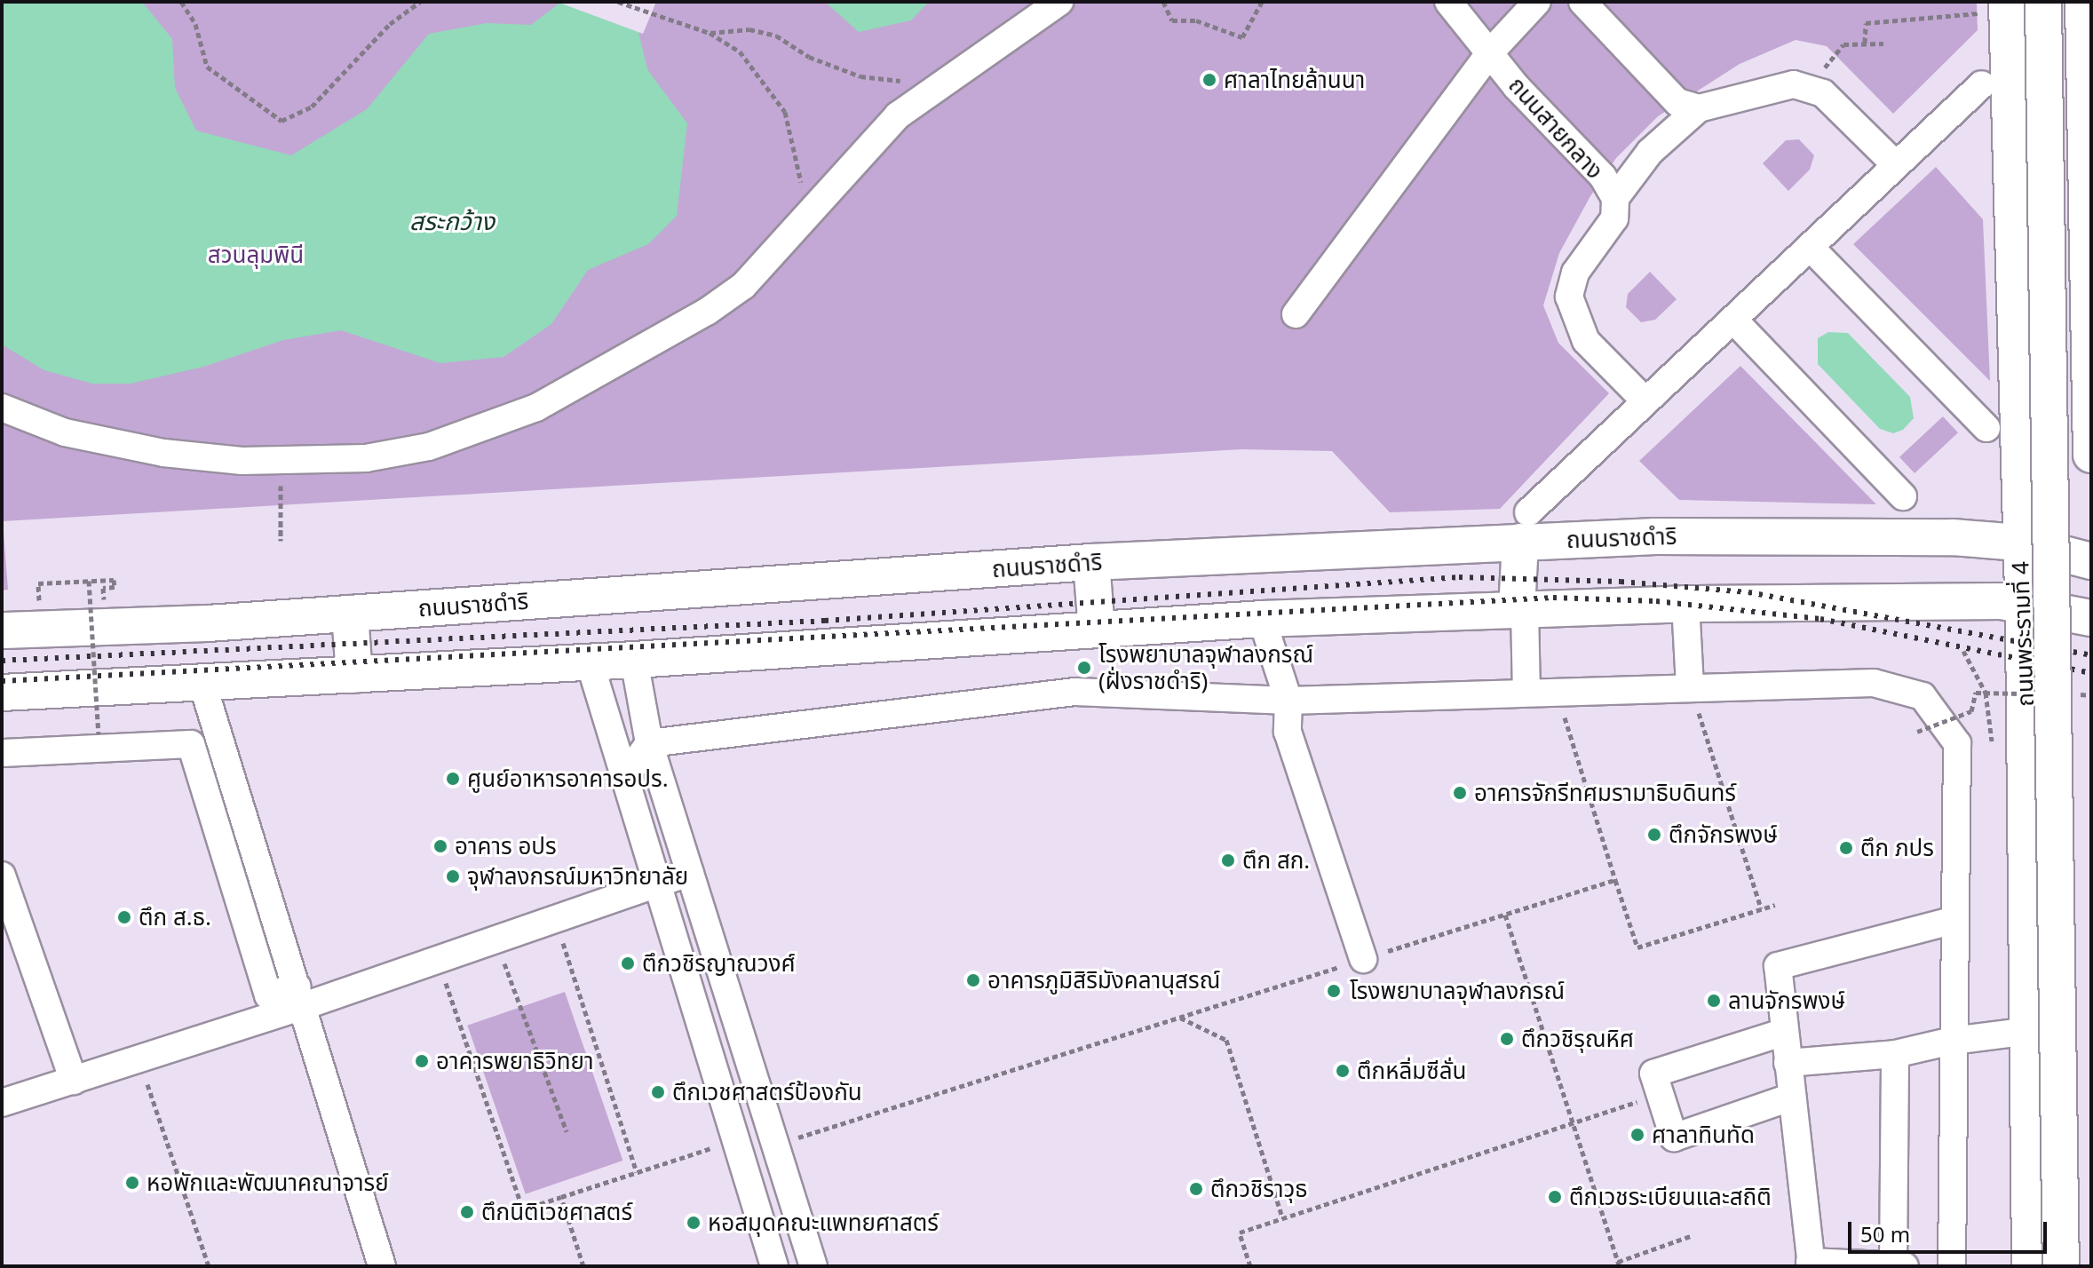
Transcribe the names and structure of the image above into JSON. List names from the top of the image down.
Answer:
{
  "streets": {
    "main road": ["ถนนราชดำริ", "ถนนพระรามที่ 4"],
    "street": ["ถนนสายกลาง"]
  },
  "crossings": [
    ["ถนนราชดำริ", "ถนนพระรามที่ 4"]
  ],
  "water": ["สระกว้าง"],
  "parks": ["สวนลุมพินี"],
  "places": [
    "ศาลาไทยล้านนา",
    "โรงพยาบาลจุฬาลงกรณ์ (ฝั่งราชดำริ)",
    "ศูนย์อาหารอาคารอปร.",
    "อาคารจักรีทศมรามาธิบดินทร์",
    "ตึกจักรพงษ์",
    "อาคาร อปร",
    "ตึก ภปร",
    "ตึก สก.",
    "จุฬาลงกรณ์มหาวิทยาลัย",
    "ตึก ส.ธ.",
    "ตึกวชิรญาณวงศ์",
    "อาคารภูมิสิริมังคลานุสรณ์",
    "โรงพยาบาลจุฬาลงกรณ์",
    "ลานจักรพงษ์",
    "ตึกวชิรุณหิศ",
    "อาคารพยาธิวิทยา",
    "ตึกหลิ่มซีลั่น",
    "ตึกเวชศาสตร์ป้องกัน",
    "ศาลาทินทัด",
    "หอพักและพัฒนาคณาจารย์",
    "ตึกวชิราวุธ",
    "ตึกเวชระเบียนและสถิติ",
    "ตึกนิติเวชศาสตร์",
    "หอสมุดคณะแพทยศาสตร์"
  ],
  "scale_bar": "50 m"
}
